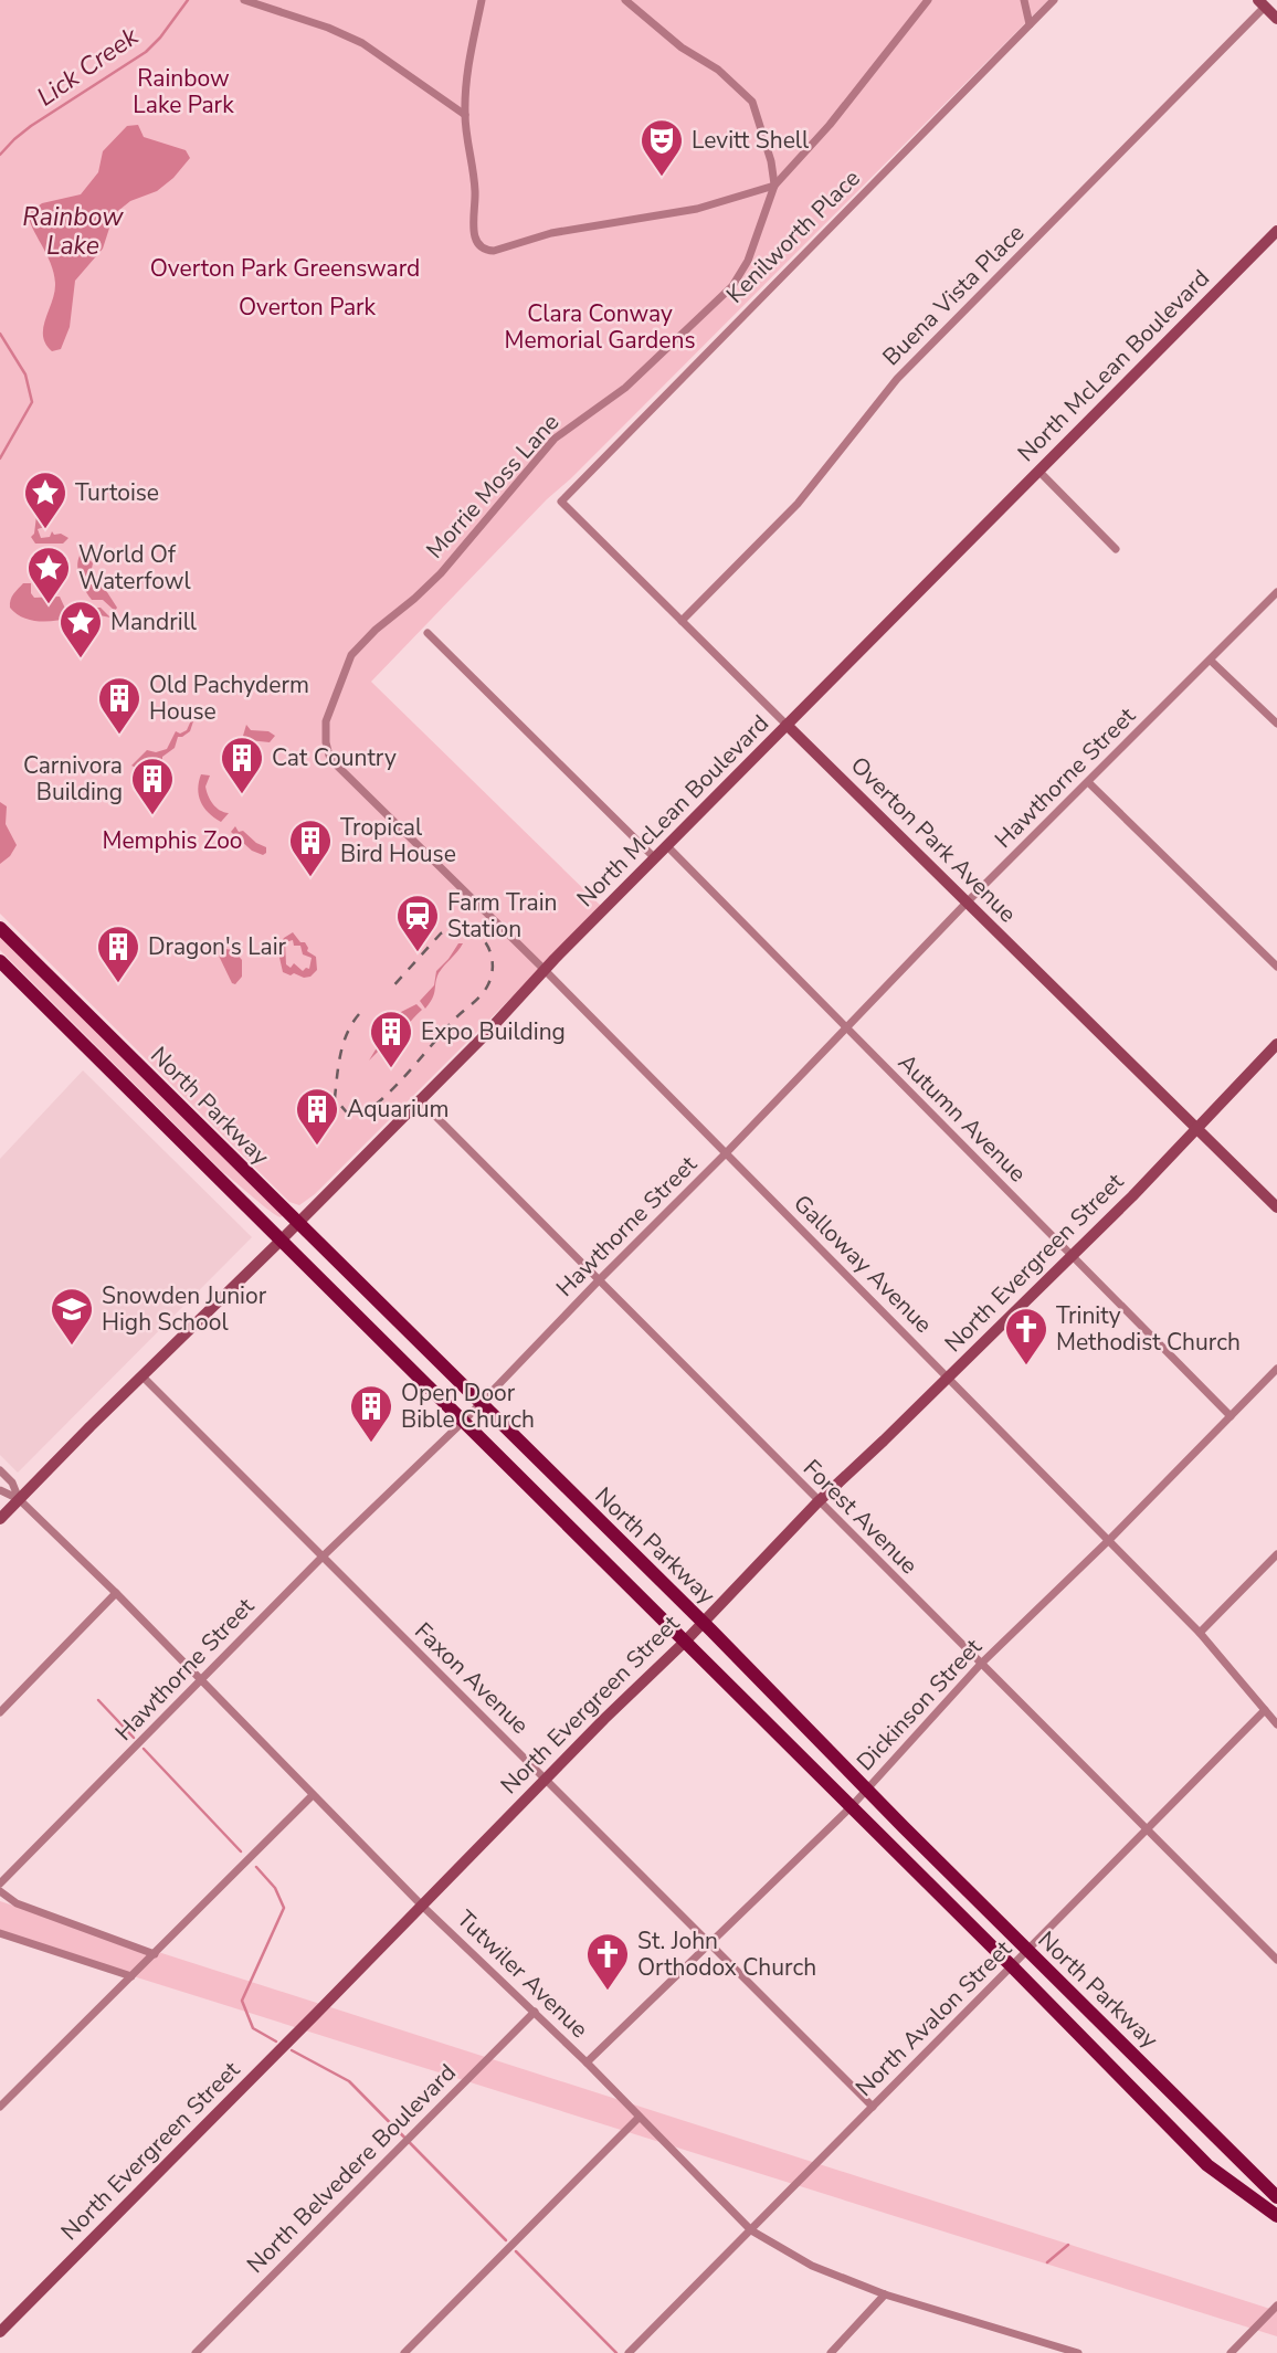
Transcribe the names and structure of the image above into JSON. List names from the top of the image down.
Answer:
{
  "streets": {
    "main road": ["North Parkway"],
    "street": [
      "Kenilworth Place",
      "Buena Vista Place",
      "North McLean Boulevard",
      "Morrie Moss Lane",
      "Hawthorne Street",
      "Overton Park Avenue",
      "Autumn Avenue",
      "North Evergreen Street",
      "Galloway Avenue",
      "Forest Avenue",
      "Faxon Avenue",
      "Dickinson Street",
      "Tutwiler Avenue",
      "North Avalon Street",
      "North Belvedere Boulevard"
    ]
  },
  "crossings": [
    ["Kenilworth Place", "Overton Park Avenue"],
    ["Buena Vista Place", "Overton Park Avenue"],
    ["North McLean Boulevard", "Overton Park Avenue"],
    ["North McLean Boulevard", "North Parkway"],
    ["North McLean Boulevard", "Autumn Avenue"],
    ["North McLean Boulevard", "Galloway Avenue"],
    ["North McLean Boulevard", "Forest Avenue"],
    ["North McLean Boulevard", "Faxon Avenue"],
    ["North McLean Boulevard", "Tutwiler Avenue"],
    ["Morrie Moss Lane", "Galloway Avenue"],
    ["Hawthorne Street", "Overton Park Avenue"],
    ["Hawthorne Street", "North Parkway"],
    ["Hawthorne Street", "Autumn Avenue"],
    ["Hawthorne Street", "Galloway Avenue"],
    ["Hawthorne Street", "Forest Avenue"],
    ["Hawthorne Street", "Faxon Avenue"],
    ["Hawthorne Street", "Tutwiler Avenue"],
    ["Overton Park Avenue", "North Evergreen Street"],
    ["North Parkway", "North Evergreen Street"],
    ["North Parkway", "Dickinson Street"],
    ["North Parkway", "North Avalon Street"],
    ["Autumn Avenue", "North Evergreen Street"],
    ["Autumn Avenue", "Dickinson Street"],
    ["North Evergreen Street", "Galloway Avenue"],
    ["North Evergreen Street", "Forest Avenue"],
    ["North Evergreen Street", "Faxon Avenue"],
    ["North Evergreen Street", "Tutwiler Avenue"],
    ["Galloway Avenue", "Dickinson Street"],
    ["Galloway Avenue", "North Avalon Street"],
    ["Forest Avenue", "Dickinson Street"],
    ["Forest Avenue", "North Avalon Street"],
    ["Faxon Avenue", "Dickinson Street"],
    ["Faxon Avenue", "North Avalon Street"],
    ["Dickinson Street", "Tutwiler Avenue"],
    ["Tutwiler Avenue", "North Avalon Street"],
    ["Tutwiler Avenue", "North Belvedere Boulevard"]
  ],
  "water": ["Lick Creek", "Rainbow Lake"],
  "parks": [
    "Rainbow Lake Park",
    "Overton Park Greensward",
    "Overton Park",
    "Clara Conway Memorial Gardens",
    "Memphis Zoo"
  ],
  "places": {
    "theatre": ["Levitt Shell"],
    "place": ["Turtoise", "World Of Waterfowl", "Mandrill"],
    "building": [
      "Old Pachyderm House",
      "Cat Country",
      "Carnivora Building",
      "Tropical Bird House",
      "Dragon's Lair",
      "Expo Building",
      "Aquarium",
      "Open Door Bible Church"
    ],
    "station": ["Farm Train Station"],
    "school or university": ["Snowden Junior High School"],
    "church": ["Trinity Methodist Church", "St. John Orthodox Church"]
  }
}
